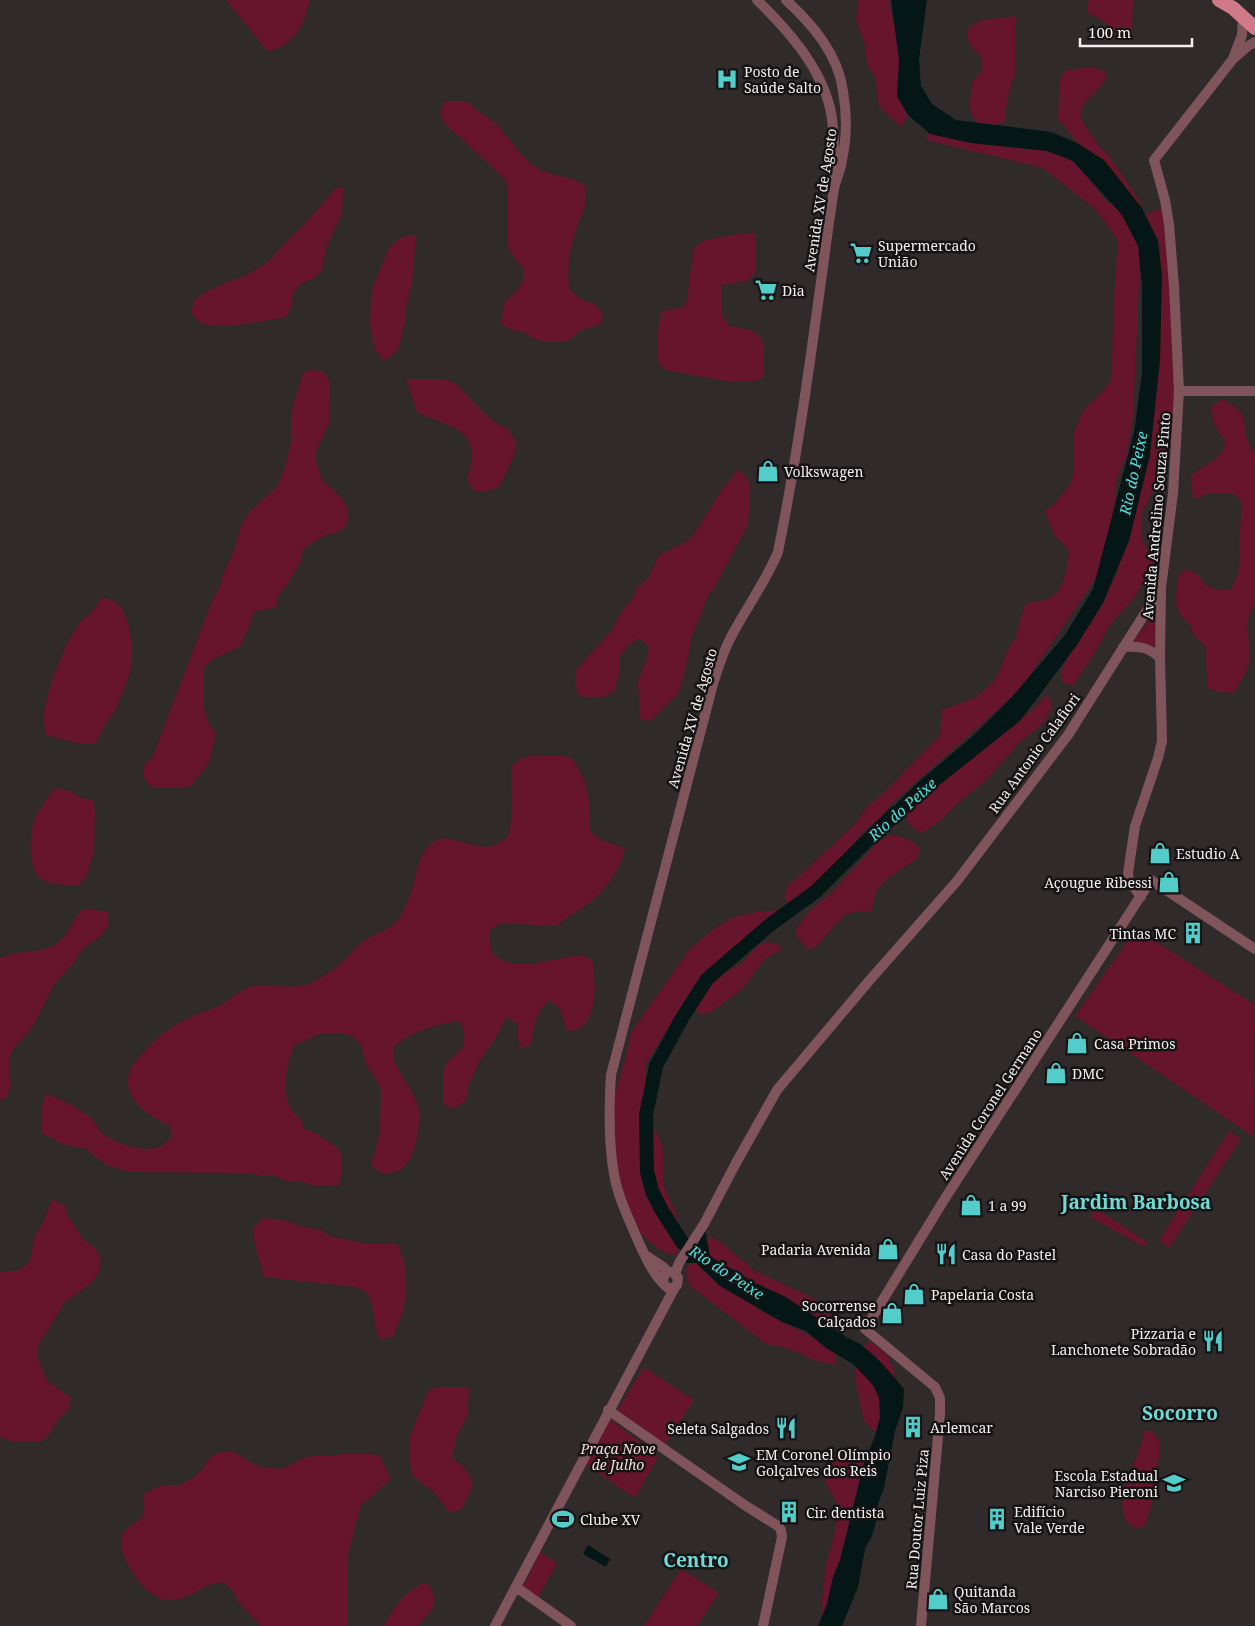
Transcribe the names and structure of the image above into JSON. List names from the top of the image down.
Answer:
{
  "streets": {
    "street": [
      "Avenida XV de Agosto",
      "Avenida Andrelino Souza Pinto",
      "Rua Antonio Calafiori",
      "Avenida Coronel Germano",
      "Rua Doutor Luiz Piza"
    ]
  },
  "crossings": [
    ["Avenida XV de Agosto", "Rua Antonio Calafiori"],
    ["Avenida Andrelino Souza Pinto", "Rua Antonio Calafiori"],
    ["Avenida Andrelino Souza Pinto", "Avenida Coronel Germano"],
    ["Avenida Coronel Germano", "Rua Doutor Luiz Piza"]
  ],
  "districts": ["Jardim Barbosa", "Socorro", "Centro"],
  "water": ["Rio do Peixe"],
  "parks": ["Praça Nove de Julho"],
  "places": {
    "hospital": ["Posto de Saúde Salto"],
    "supermarket": ["Supermercado União", "Dia"],
    "shop": [
      "Volkswagen",
      "Estudio A",
      "Açougue Ribessi",
      "Casa Primos",
      "DMC",
      "1 a 99",
      "Padaria Avenida",
      "Papelaria Costa",
      "Socorrense Calçados",
      "Quitanda São Marcos"
    ],
    "building": [
      "Tintas MC",
      "Arlemcar",
      "Cir. dentista",
      "Edifício Vale Verde"
    ],
    "restaurant": ["Casa do Pastel", "Pizzaria e Lanchonete Sobradão", "Seleta Salgados"],
    "school or university": ["EM Coronel Olímpio Golçalves dos Reis", "Escola Estadual Narciso Pieroni"],
    "sports": ["Clube XV"]
  },
  "scale_bar": "100 m"
}
